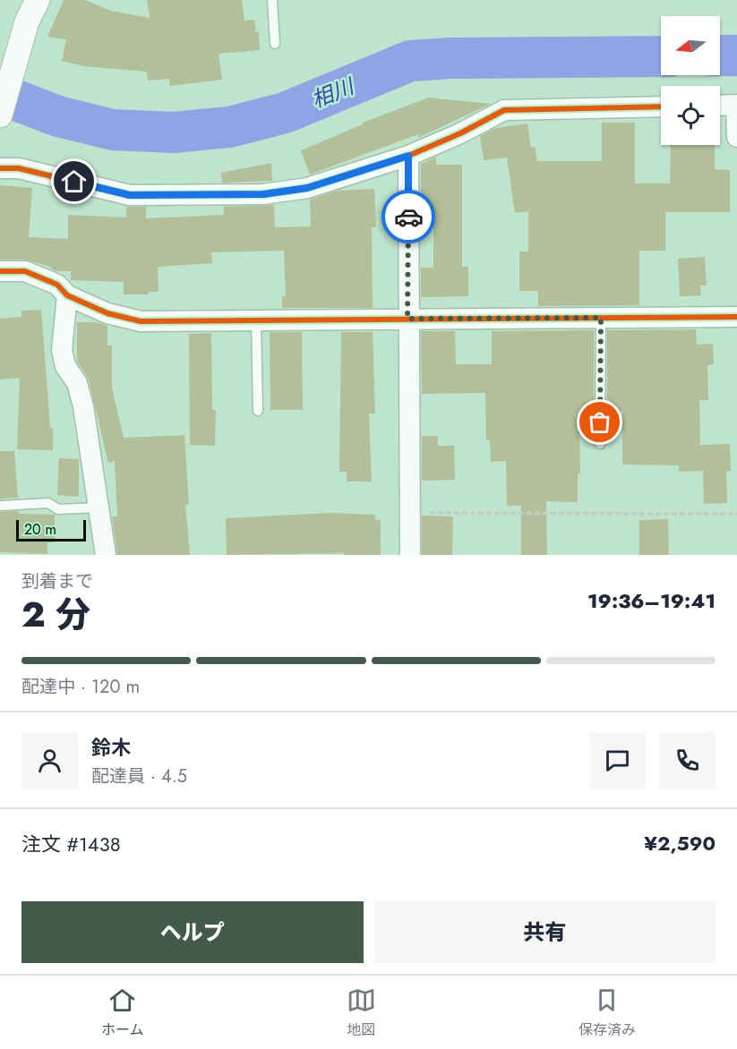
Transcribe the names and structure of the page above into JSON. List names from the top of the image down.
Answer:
{
  "water": ["相川"],
  "scale_bar": "20 m",
  "north": "left",
  "page": {
    "scale": "20 m",
    "heading": ["2 分", "到着まで", "19:36–19:41"],
    "panel": [
      "鈴木",
      "配達員 · 4.5",
      "注文 #1438",
      "¥2,590"
    ],
    "bar": "配達中 · 120 m",
    "buttons": ["ヘルプ", "共有"],
    "tabs": ["ホーム", "地図", "保存済み"]
  }
}
